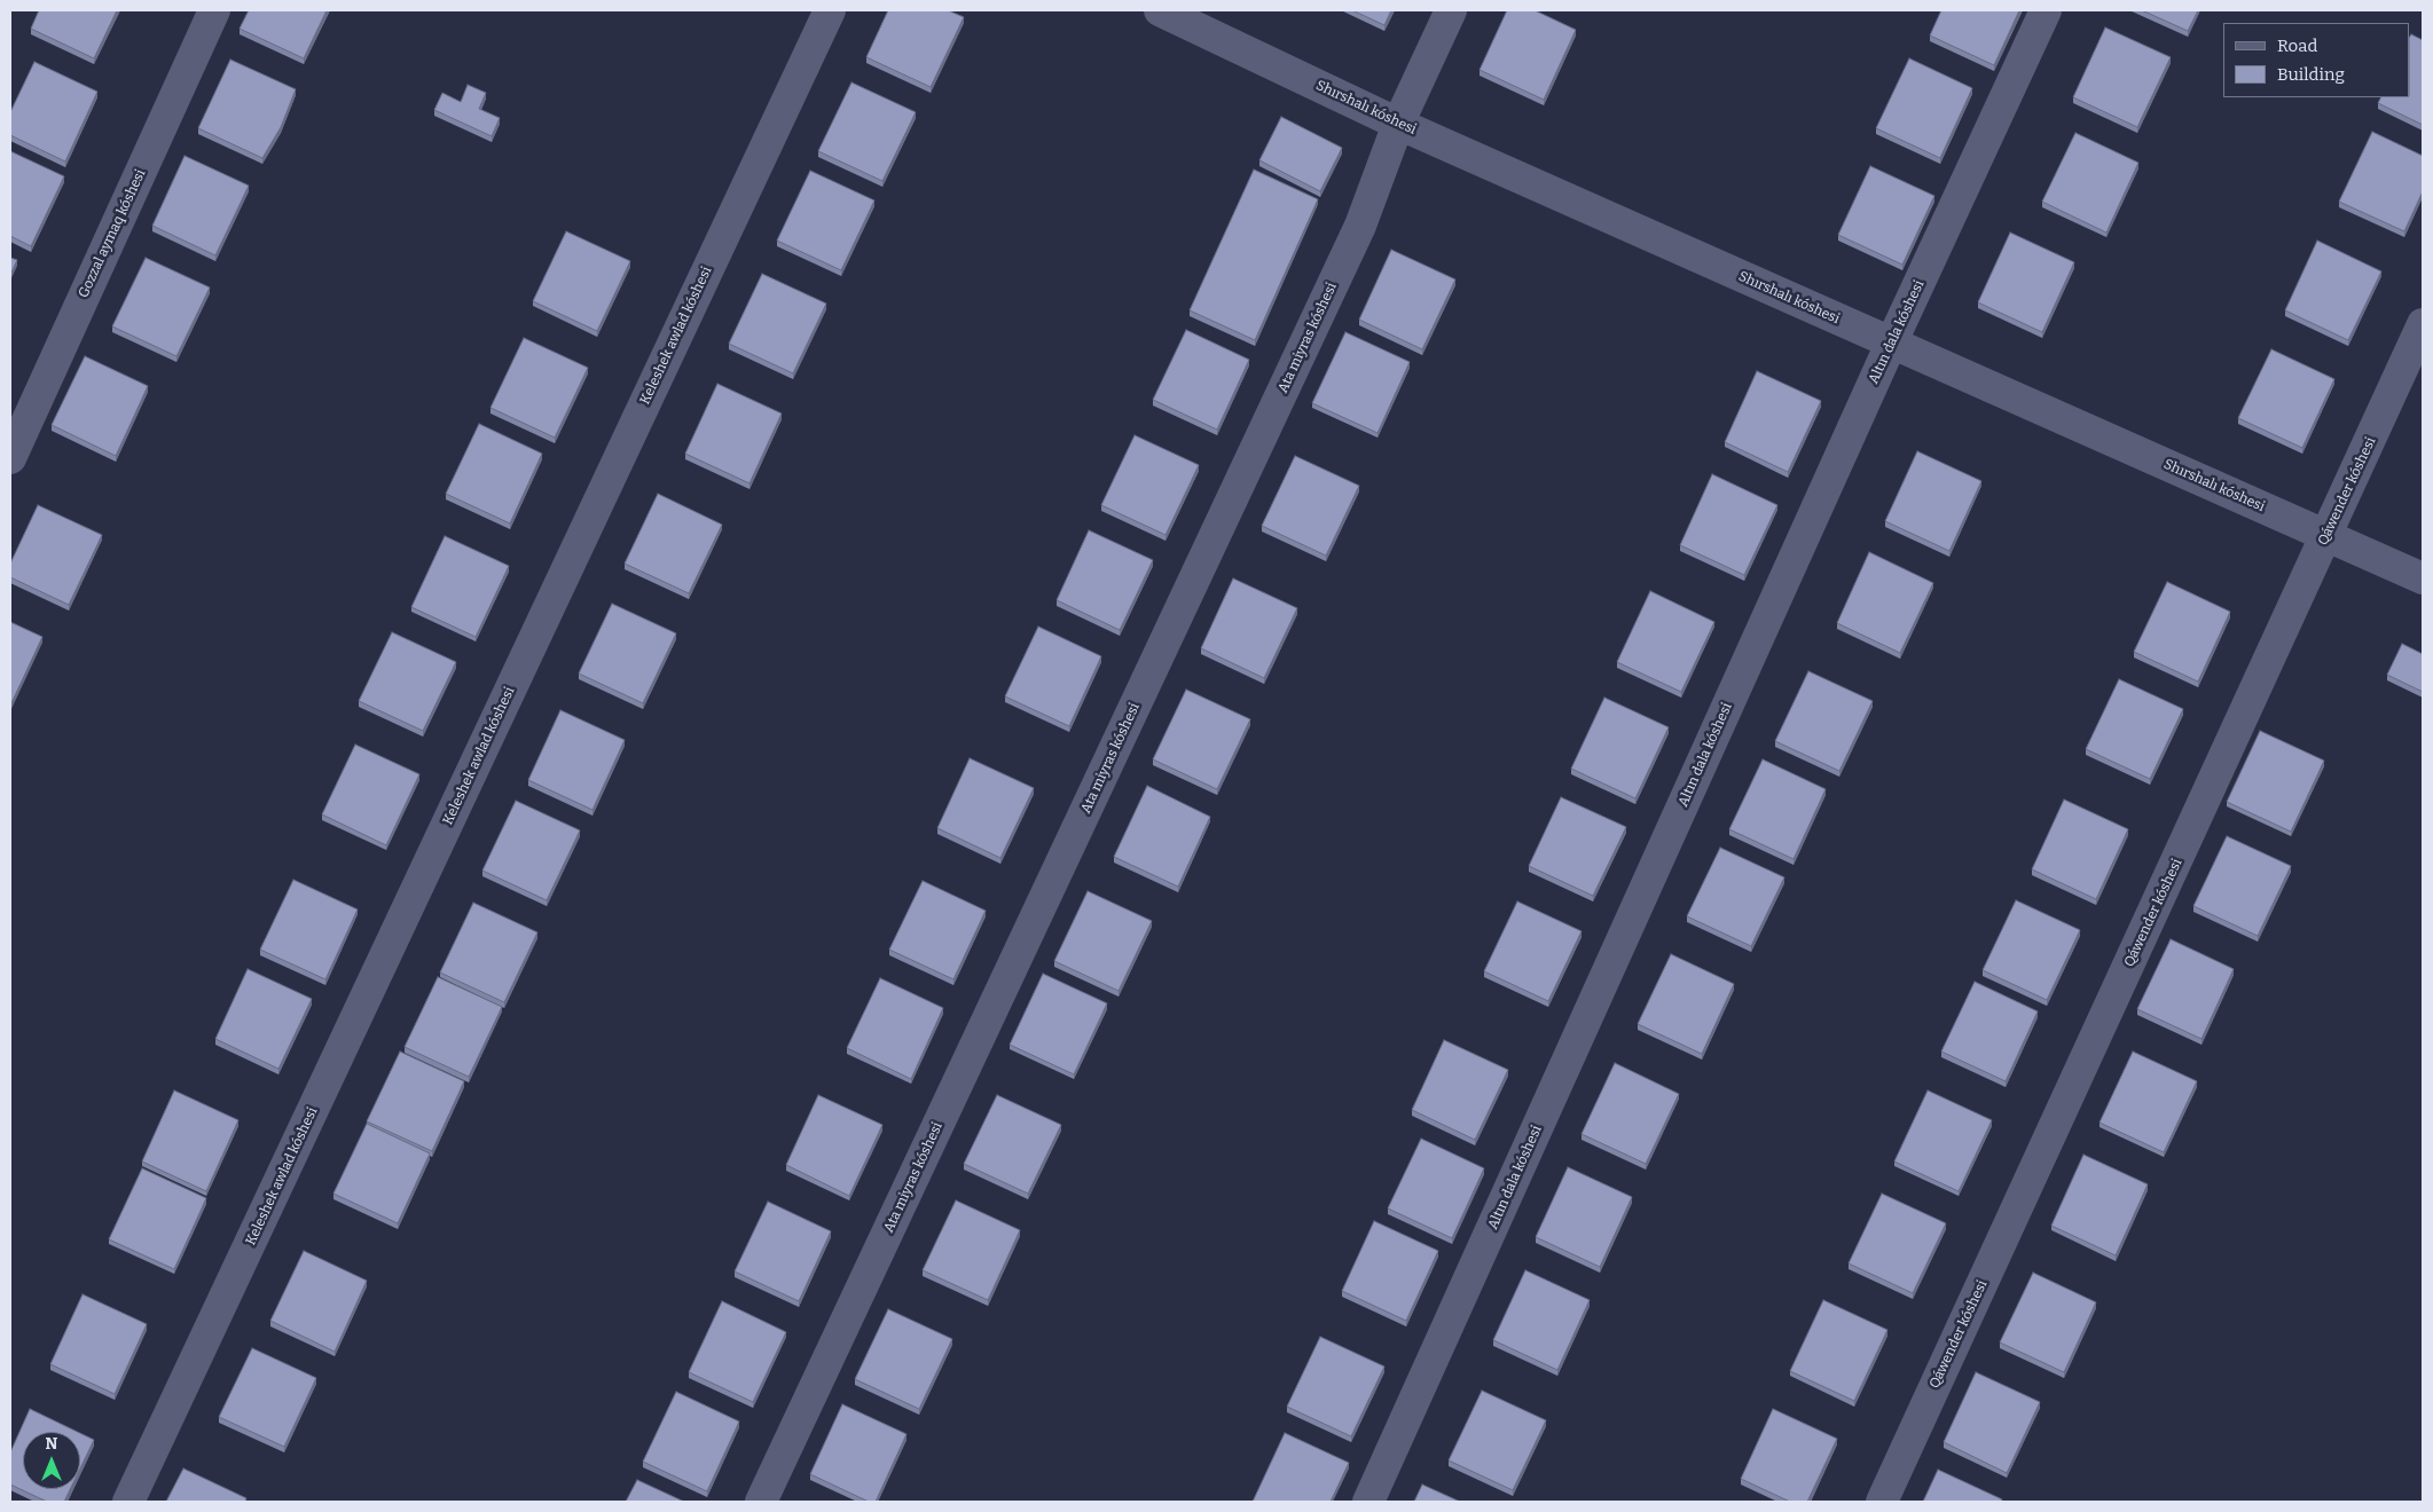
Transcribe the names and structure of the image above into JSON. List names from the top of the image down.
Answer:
{
  "streets": {
    "street": [
      "Shırshalı kóshesi",
      "Gozzal aymaq kóshesi",
      "Altın dala kóshesi",
      "Keleshek awlad kóshesi",
      "Ata miyras kóshesi",
      "Qáwender kóshesi"
    ]
  },
  "crossings": [
    ["Shırshalı kóshesi", "Altın dala kóshesi"],
    ["Shırshalı kóshesi", "Ata miyras kóshesi"],
    ["Shırshalı kóshesi", "Qáwender kóshesi"]
  ],
  "legend": ["Road", "Building"],
  "north": "top"
}
